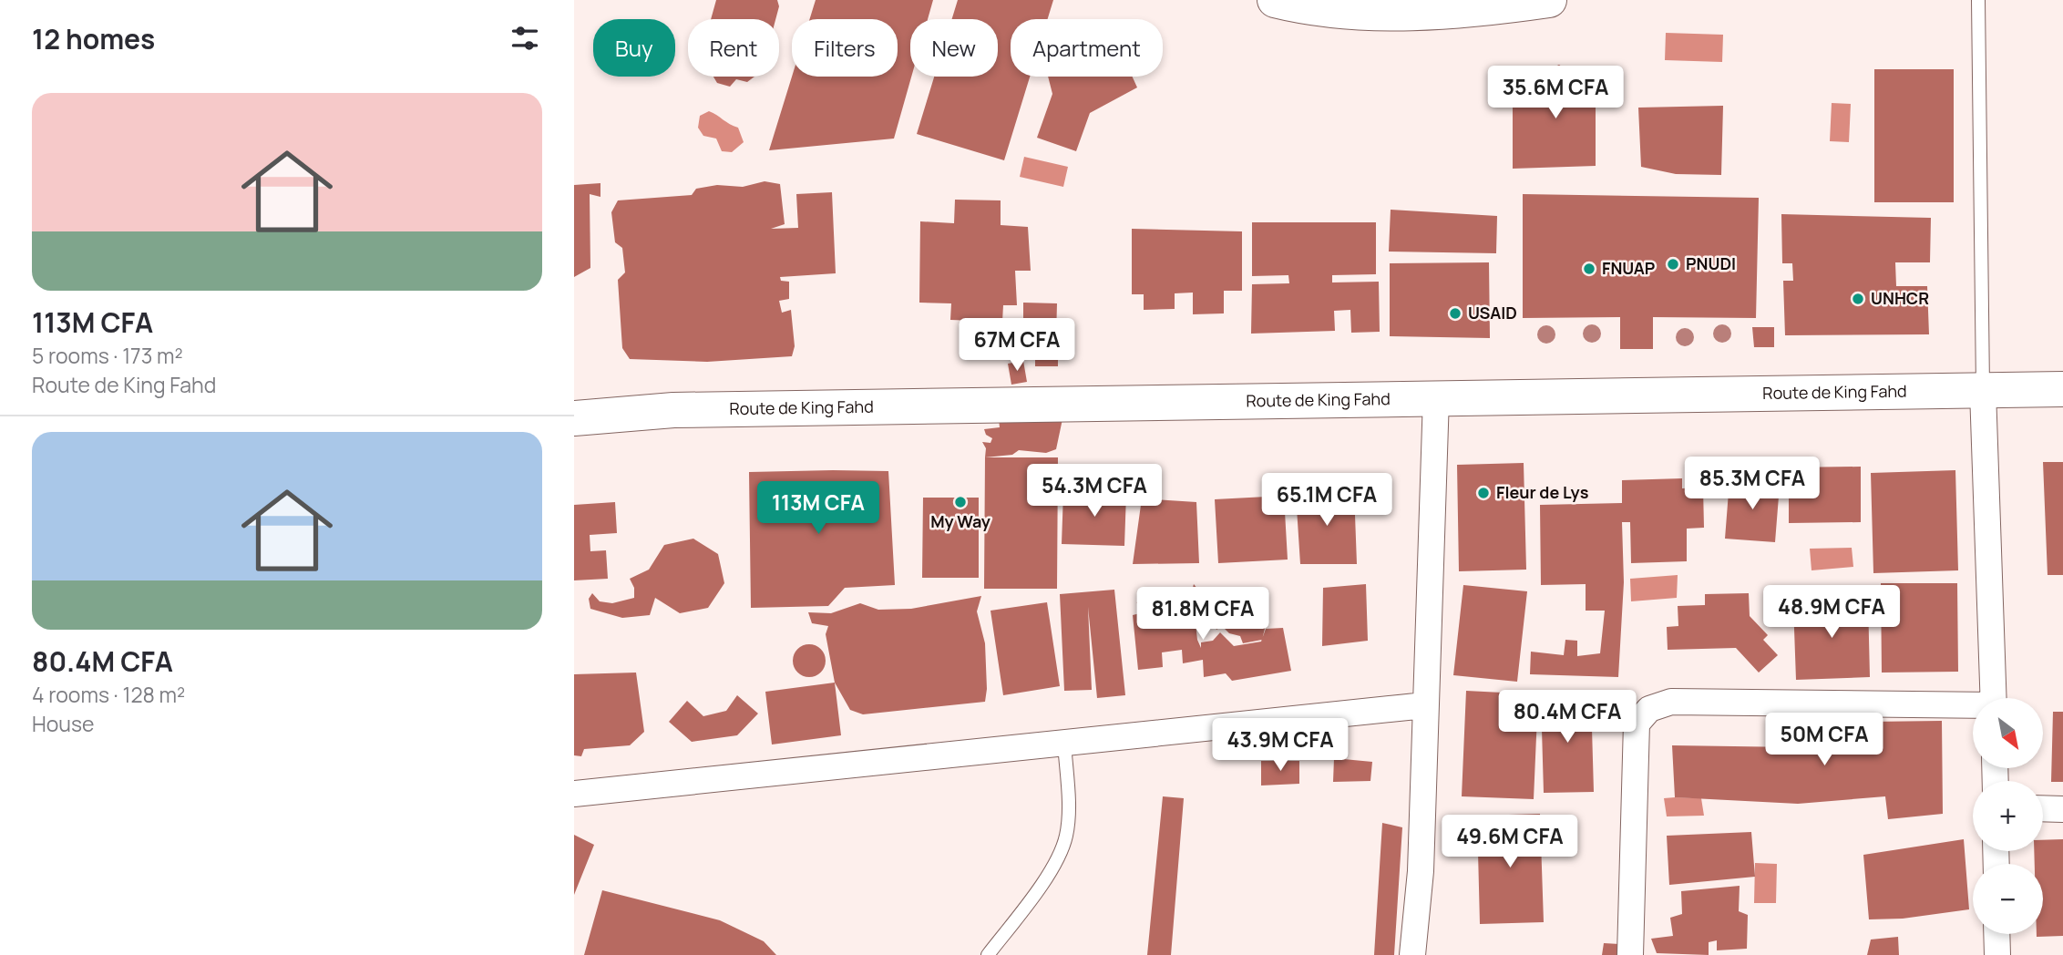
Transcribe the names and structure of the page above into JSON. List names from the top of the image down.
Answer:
{
  "streets": {
    "street": ["Route de King Fahd"]
  },
  "places": [
    "PNUDI",
    "FNUAP",
    "UNHCR",
    "USAID",
    "Fleur de Lys",
    "My Way"
  ],
  "north": "bottom right",
  "page": {
    "heading": "12 homes",
    "chip": [
      "Buy",
      "Rent",
      "Filters",
      "New",
      "Apartment"
    ],
    "price": [
      "35.6M CFA",
      "67M CFA",
      "85.3M CFA",
      "54.3M CFA",
      "65.1M CFA",
      "113M CFA",
      "48.9M CFA",
      "81.8M CFA",
      "80.4M CFA",
      "50M CFA",
      "43.9M CFA",
      "49.6M CFA"
    ],
    "list": [
      {
        "name": "113M CFA",
        "note": "5 rooms · 173 m² · Route de King Fahd"
      },
      {
        "name": "80.4M CFA",
        "note": "4 rooms · 128 m² · House"
      }
    ],
    "map_buttons": ["+", "−"]
  }
}
